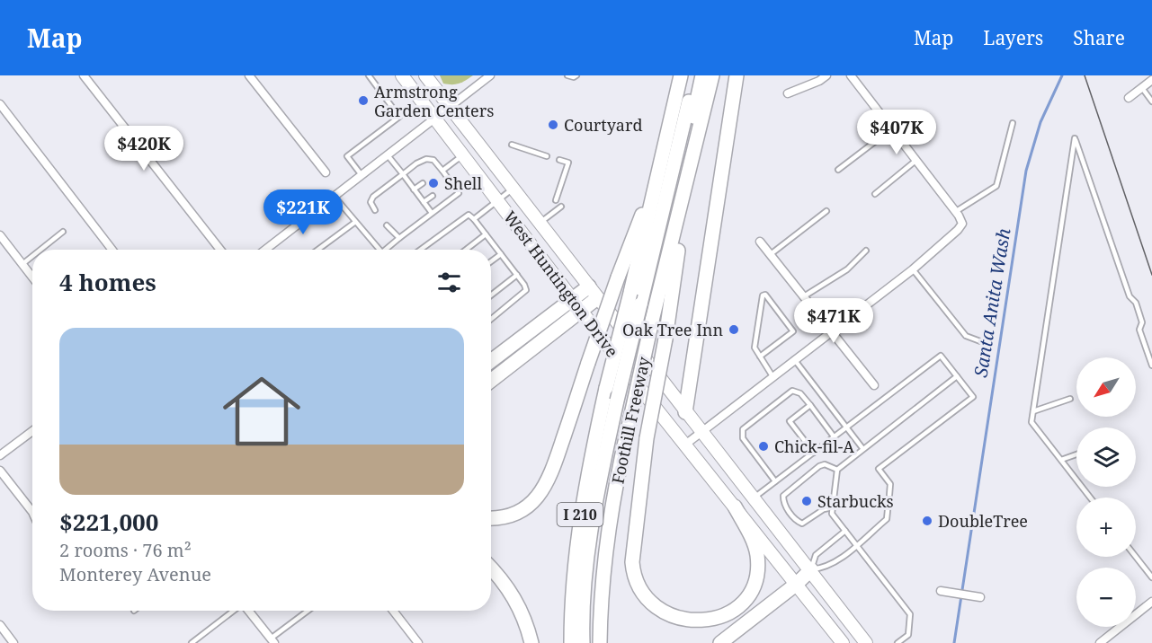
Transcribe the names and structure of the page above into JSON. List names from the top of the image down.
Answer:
{
  "streets": {
    "highway": ["Foothill Freeway", "I 210"],
    "main road": ["West Huntington Drive"]
  },
  "water": ["Santa Anita Wash"],
  "places": [
    "Armstrong Garden Centers",
    "Courtyard",
    "Shell",
    "Oak Tree Inn",
    "Chick-fil-A",
    "Starbucks",
    "DoubleTree"
  ],
  "north": "bottom left",
  "page": {
    "header": "Map",
    "nav": ["Map", "Layers", "Share"],
    "price": [
      "$407K",
      "$420K",
      "$221K",
      "$471K"
    ],
    "heading": "4 homes",
    "list": [
      {
        "name": "$221,000",
        "note": "2 rooms · 76 m² · Monterey Avenue"
      }
    ],
    "map_buttons": ["+", "−"]
  }
}
